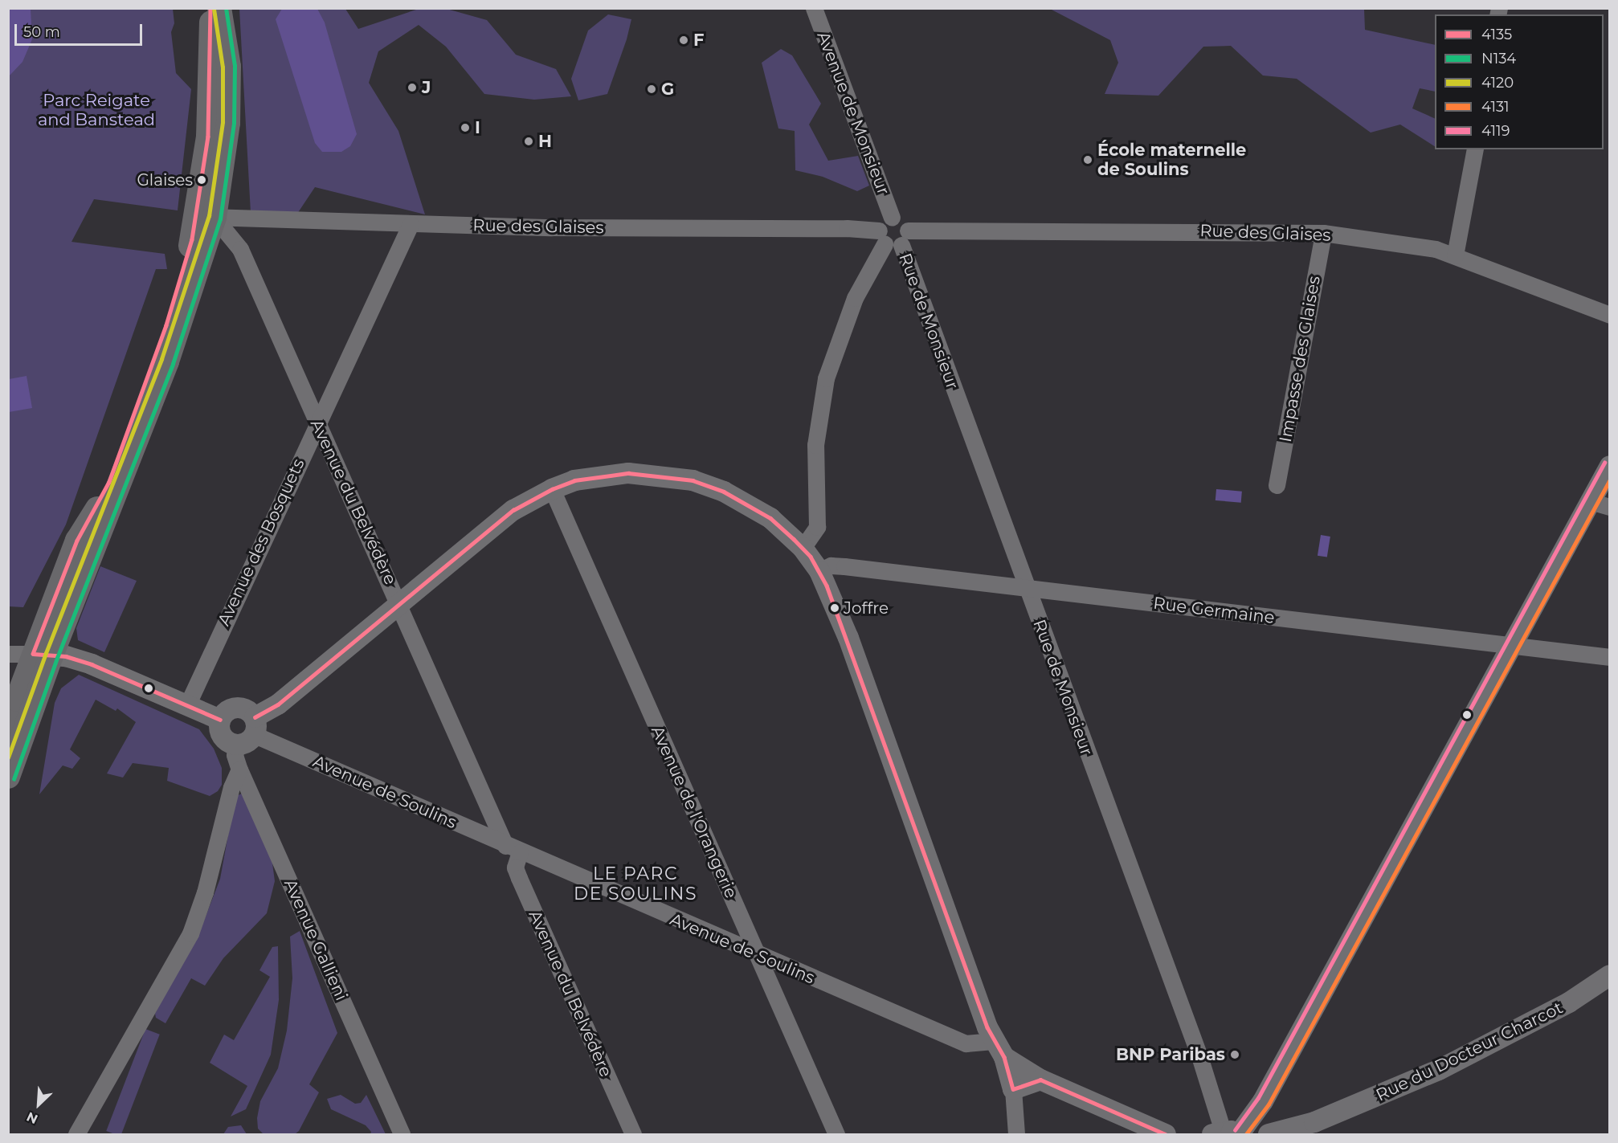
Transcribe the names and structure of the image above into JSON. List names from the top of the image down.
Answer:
{
  "streets": {
    "street": [
      "Avenue de Monsieur",
      "Rue des Glaises",
      "Rue de Monsieur",
      "Impasse des Glaises",
      "Avenue du Belvédère",
      "Avenue des Bosquets",
      "Rue Germaine",
      "Avenue de Soulins",
      "Avenue de l'Orangerie",
      "Avenue Gallieni",
      "Rue du Docteur Charcot"
    ]
  },
  "crossings": [
    ["Avenue de Monsieur", "Rue des Glaises"],
    ["Avenue de Monsieur", "Rue de Monsieur"],
    ["Rue des Glaises", "Rue de Monsieur"],
    ["Rue des Glaises", "Impasse des Glaises"],
    ["Rue des Glaises", "Avenue du Belvédère"],
    ["Rue des Glaises", "Avenue des Bosquets"],
    ["Rue de Monsieur", "Rue Germaine"],
    ["Avenue du Belvédère", "Avenue des Bosquets"],
    ["Avenue du Belvédère", "Avenue de Soulins"],
    ["Avenue de Soulins", "Avenue de l'Orangerie"],
    ["Avenue de Soulins", "Avenue Gallieni"]
  ],
  "districts": ["LE PARC DE SOULINS"],
  "parks": ["Parc Reigate and Banstead"],
  "places": [
    "F",
    "J",
    "G",
    "I",
    "H",
    "École maternelle de Soulins",
    "Glaises",
    "Joffre",
    "BNP Paribas"
  ],
  "lines": [
    "transit line 4135",
    "transit line N134",
    "transit line 4120",
    "transit line 4119",
    "transit line 4131"
  ],
  "legend": [
    "4135",
    "N134",
    "4120",
    "4131",
    "4119"
  ],
  "scale_bar": "50 m",
  "north": "bottom left"
}
